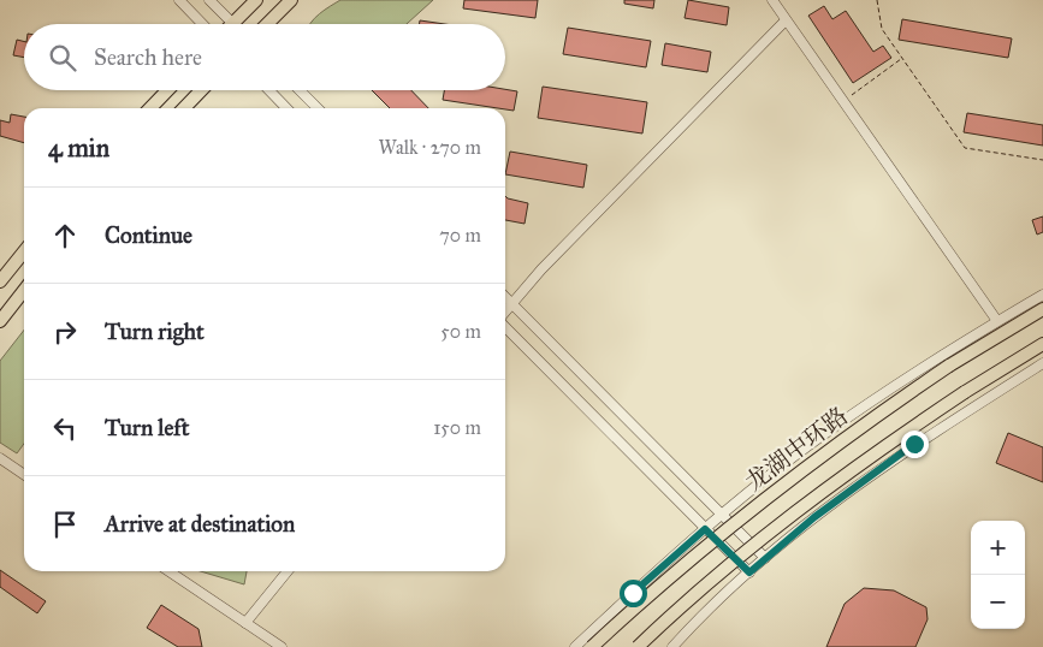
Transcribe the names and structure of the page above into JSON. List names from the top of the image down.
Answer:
{
  "streets": {
    "main road": ["龙湖中环路"]
  },
  "page": {
    "search": "Search here",
    "heading": ["4 min", "Walk · 270 m"],
    "list": [
      ["Continue", "70 m"],
      ["Turn right", "50 m"],
      ["Turn left", "150 m"],
      "Arrive at destination"
    ],
    "map_buttons": ["+", "−"]
  }
}
